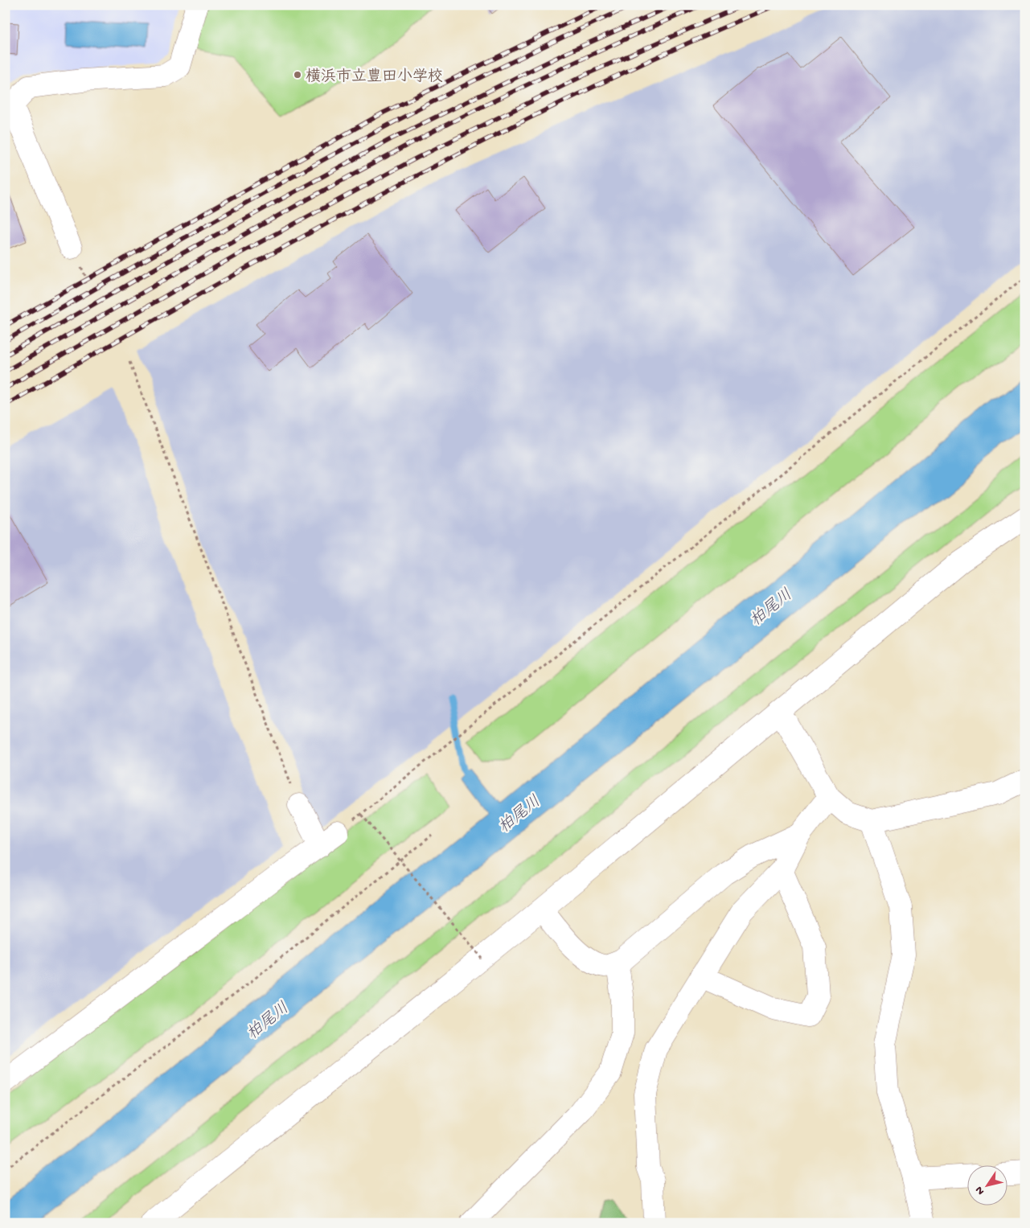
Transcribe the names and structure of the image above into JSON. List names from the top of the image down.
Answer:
{
  "water": ["柏尾川"],
  "places": ["横浜市立豊田小学校"],
  "north": "bottom left"
}
